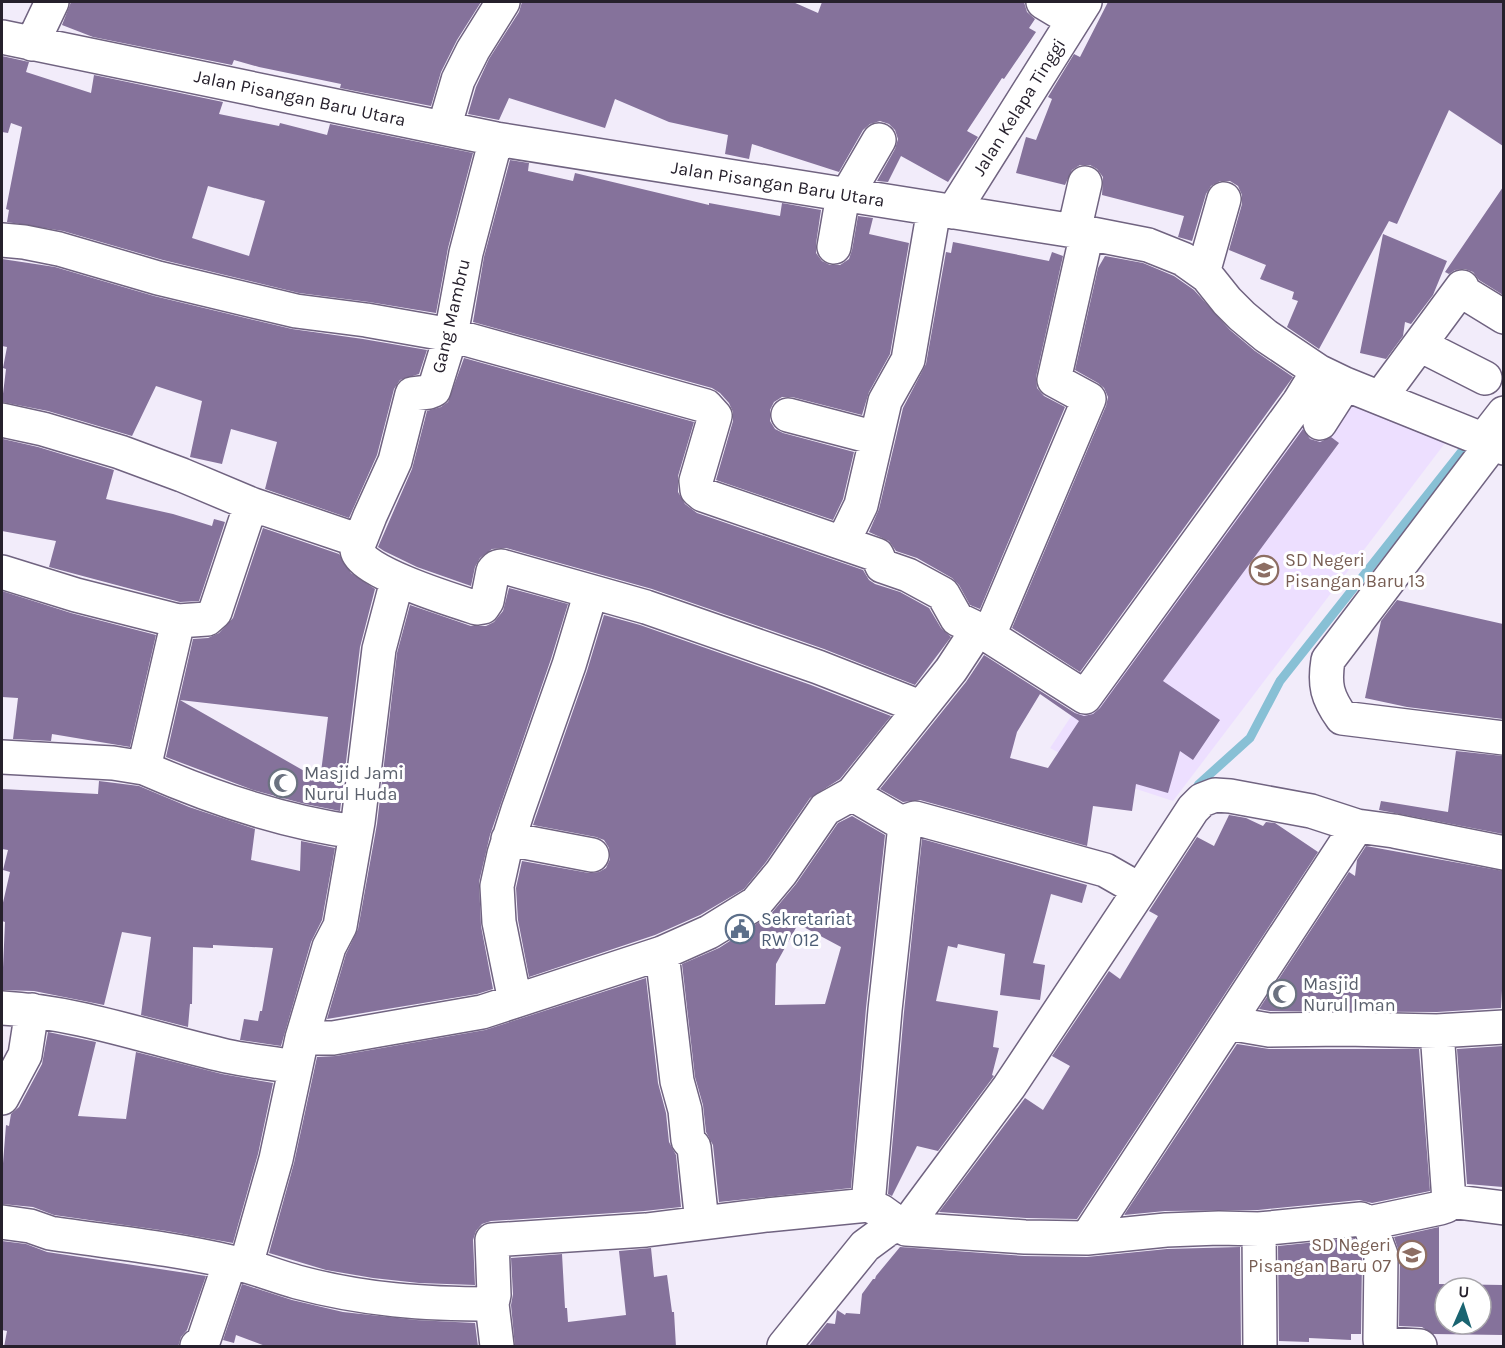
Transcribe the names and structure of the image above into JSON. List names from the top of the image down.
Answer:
{
  "streets": {
    "street": ["Jalan Pisangan Baru Utara", "Jalan Kelapa Tinggi", "Gang Mambru"]
  },
  "crossings": [
    ["Jalan Pisangan Baru Utara", "Jalan Kelapa Tinggi"],
    ["Jalan Pisangan Baru Utara", "Gang Mambru"]
  ],
  "places": {
    "school or university": ["SD Negeri Pisangan Baru 13", "SD Negeri Pisangan Baru 07"],
    "mosque": ["Masjid Jami Nurul Huda", "Masjid Nurul Iman"],
    "public building": ["Sekretariat RW 012"]
  },
  "north": "top"
}
